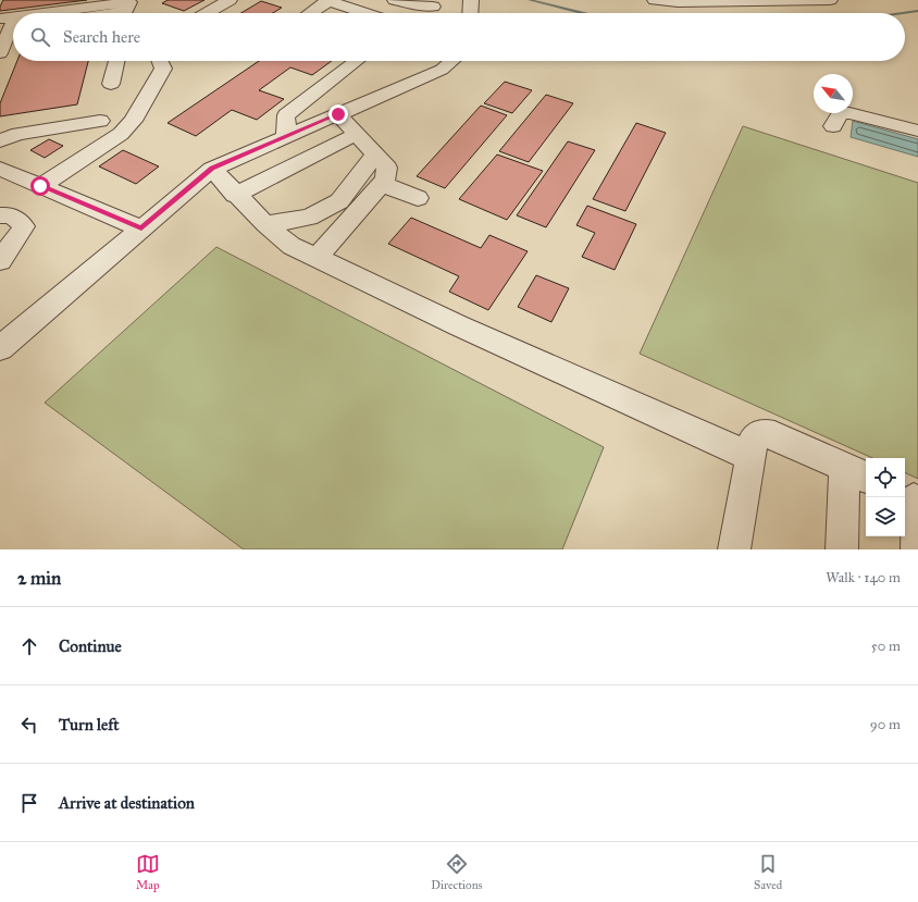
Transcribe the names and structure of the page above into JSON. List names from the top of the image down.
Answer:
{
  "north": "top left",
  "page": {
    "search": "Search here",
    "heading": ["2 min", "Walk · 140 m"],
    "list": [
      ["Continue", "50 m"],
      ["Turn left", "90 m"],
      "Arrive at destination"
    ],
    "nav": ["Map", "Directions", "Saved"]
  }
}
